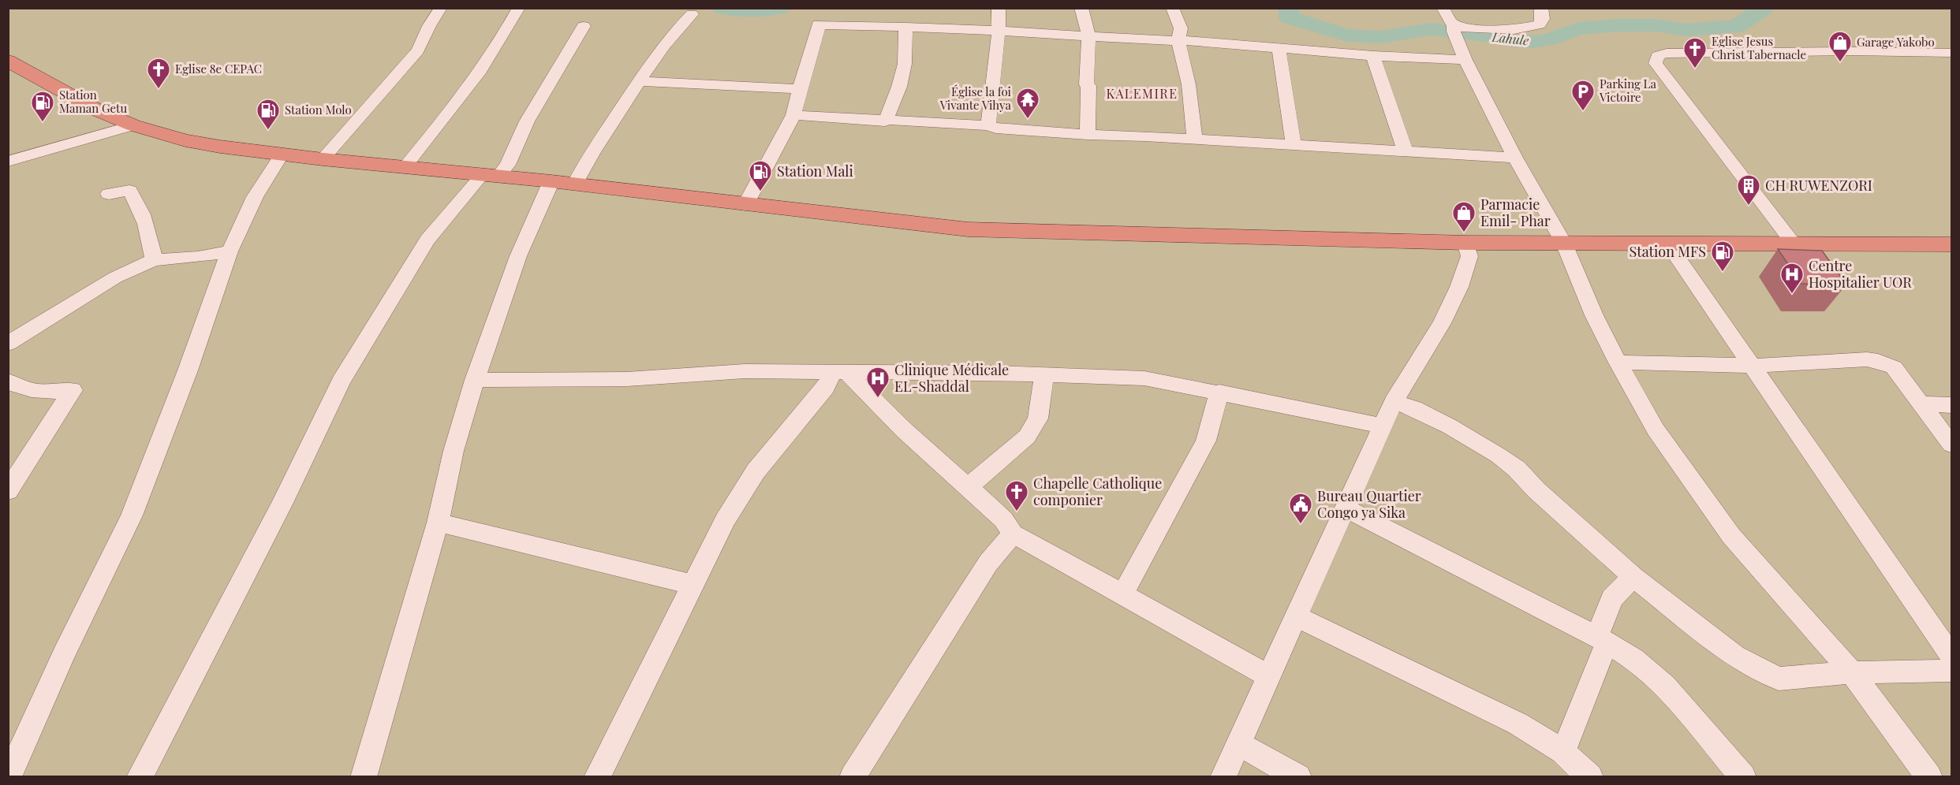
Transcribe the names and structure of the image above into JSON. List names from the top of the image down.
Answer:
{
  "districts": ["KALEMIRE"],
  "water": ["Lahule"],
  "places": {
    "shop": ["Garage Yakobo", "Parmacie Emil- Phar"],
    "church": ["Eglise Jesus Christ Tabernacle", "Eglise 8e CEPAC", "Chapelle Catholique componier"],
    "parking": ["Parking La Victoire"],
    "temple": ["Église la foi Vivante Vihya"],
    "fuel station": [
      "Station Maman Getu",
      "Station Molo",
      "Station Mali",
      "Station MFS"
    ],
    "building": ["CH RUWENZORI"],
    "hospital": ["Centre Hospitalier UOR", "Clinique Médicale EL-Shaddal"],
    "public building": ["Bureau Quartier Congo ya Sika"]
  }
}
